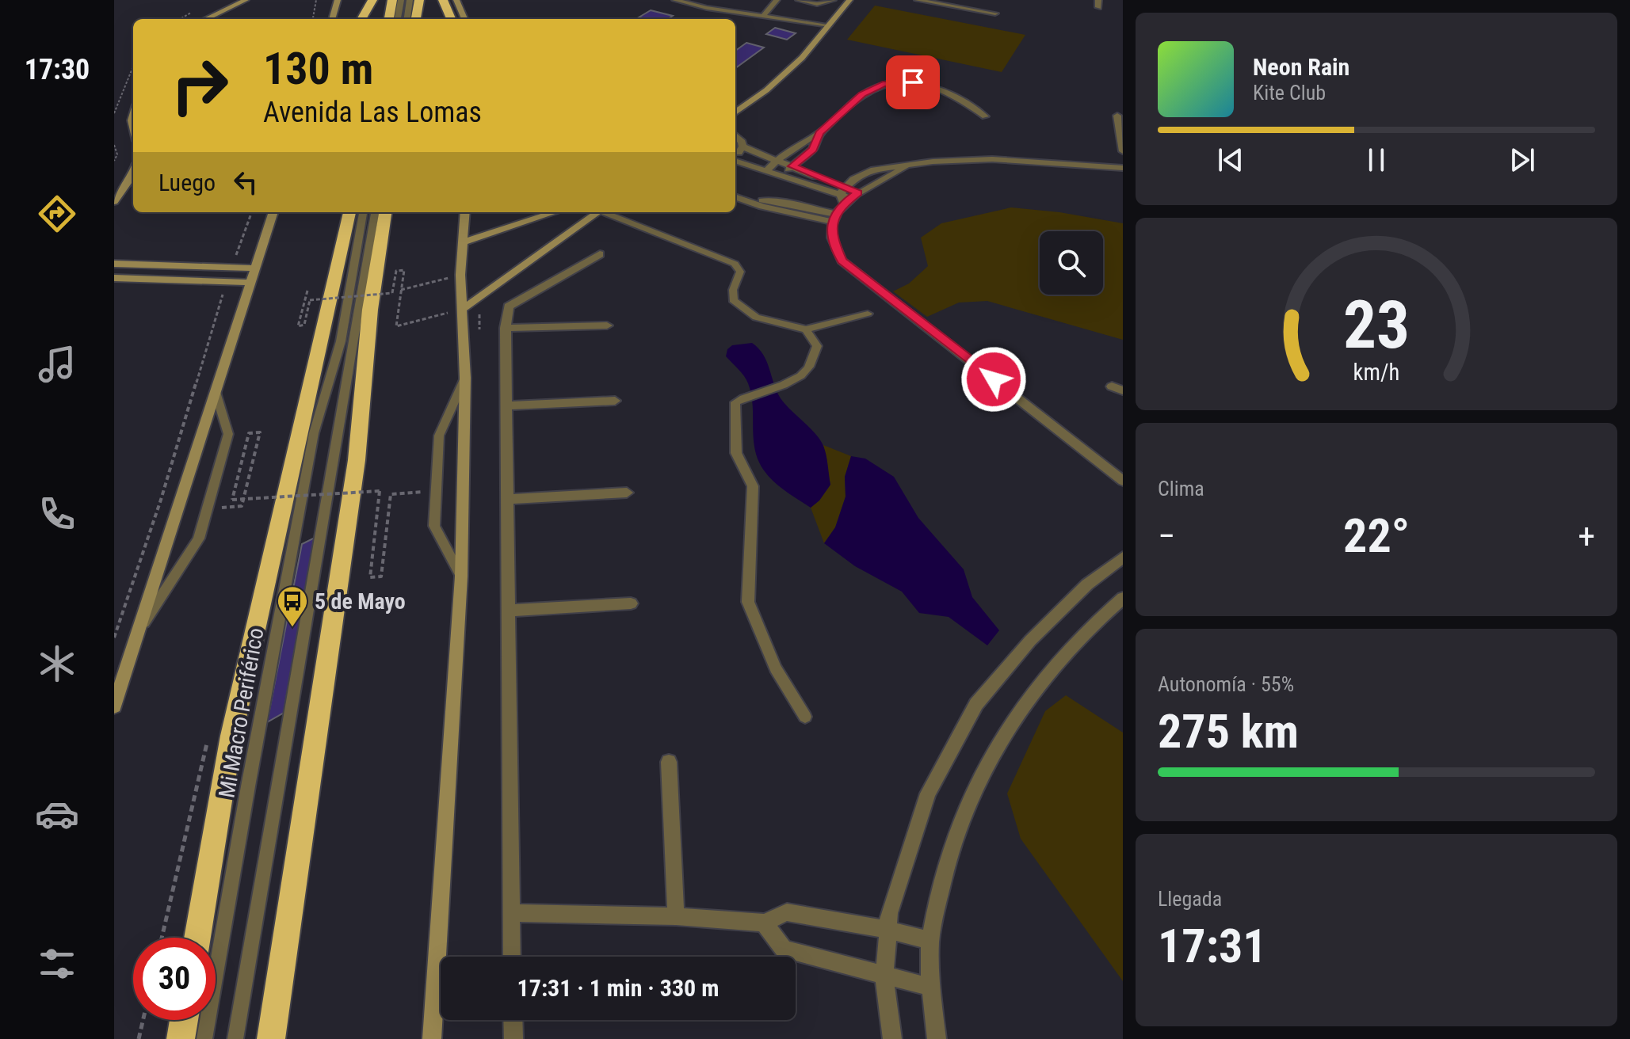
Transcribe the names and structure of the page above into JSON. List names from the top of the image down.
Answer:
{
  "streets": {
    "lane": ["Mi Macro Periférico"]
  },
  "places": {
    "bus stop": ["5 de Mayo"]
  },
  "page": {
    "tabs": "17:30",
    "turn": ["130 m", "Avenida Las Lomas"],
    "song": ["Neon Rain", "Kite Club"],
    "then": "Luego",
    "tile": [
      "Clima",
      ["Autonomía · 55%", "275 km"],
      ["Llegada", "17:31"]
    ],
    "heat": ["−", "22°", "+"],
    "limit": "30",
    "trip": "17:31 · 1 min · 330 m",
    "gauge": ["23", "km/h"]
  }
}
